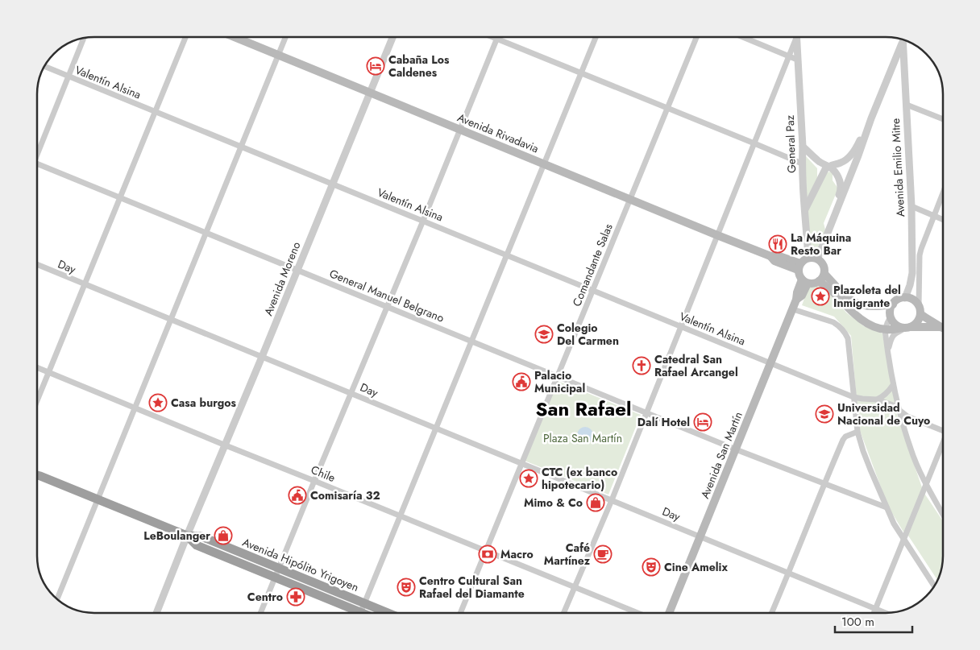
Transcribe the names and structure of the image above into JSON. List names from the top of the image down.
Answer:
{
  "streets": {
    "highway": ["Avenida Hipólito Yrigoyen"],
    "main road": ["Avenida Rivadavia", "Avenida San Martín"],
    "street": [
      "Valentín Alsina",
      "General Paz",
      "Avenida Emilio Mitre",
      "Comandante Salas",
      "Day",
      "Avenida Moreno",
      "General Manuel Belgrano",
      "Chile"
    ]
  },
  "crossings": [
    ["Valentín Alsina", "Comandante Salas"],
    ["Valentín Alsina", "Avenida Moreno"],
    ["Valentín Alsina", "Avenida San Martín"],
    ["Avenida Rivadavia", "General Paz"],
    ["Avenida Rivadavia", "Comandante Salas"],
    ["Avenida Rivadavia", "Avenida Moreno"],
    ["Avenida Rivadavia", "Avenida San Martín"],
    ["General Paz", "Avenida San Martín"],
    ["Comandante Salas", "Day"],
    ["Comandante Salas", "General Manuel Belgrano"],
    ["Comandante Salas", "Chile"],
    ["Day", "Avenida Moreno"],
    ["Day", "Avenida San Martín"],
    ["Avenida Moreno", "General Manuel Belgrano"],
    ["Avenida Moreno", "Chile"],
    ["Avenida Moreno", "Avenida Hipólito Yrigoyen"],
    ["General Manuel Belgrano", "Avenida San Martín"]
  ],
  "districts": ["San Rafael"],
  "parks": ["Plaza San Martín"],
  "places": {
    "hotel": ["Cabaña Los Caldenes", "Dalí Hotel"],
    "restaurant": ["La Máquina Resto Bar"],
    "place": ["Plazoleta del Inmigrante", "Casa burgos", "CTC (ex banco hipotecario)"],
    "school or university": ["Colegio Del Carmen", "Universidad Nacional de Cuyo"],
    "church": ["Catedral San Rafael Arcangel"],
    "public building": ["Palacio Municipal", "Comisaría 32"],
    "shop": ["Mimo & Co", "LeBoulanger"],
    "bank": ["Macro"],
    "cafe": ["Café Martínez"],
    "theatre": ["Cine Amelix", "Centro Cultural San Rafael del Diamante"],
    "pharmacy": ["Centro"]
  },
  "scale_bar": "100 m"
}
